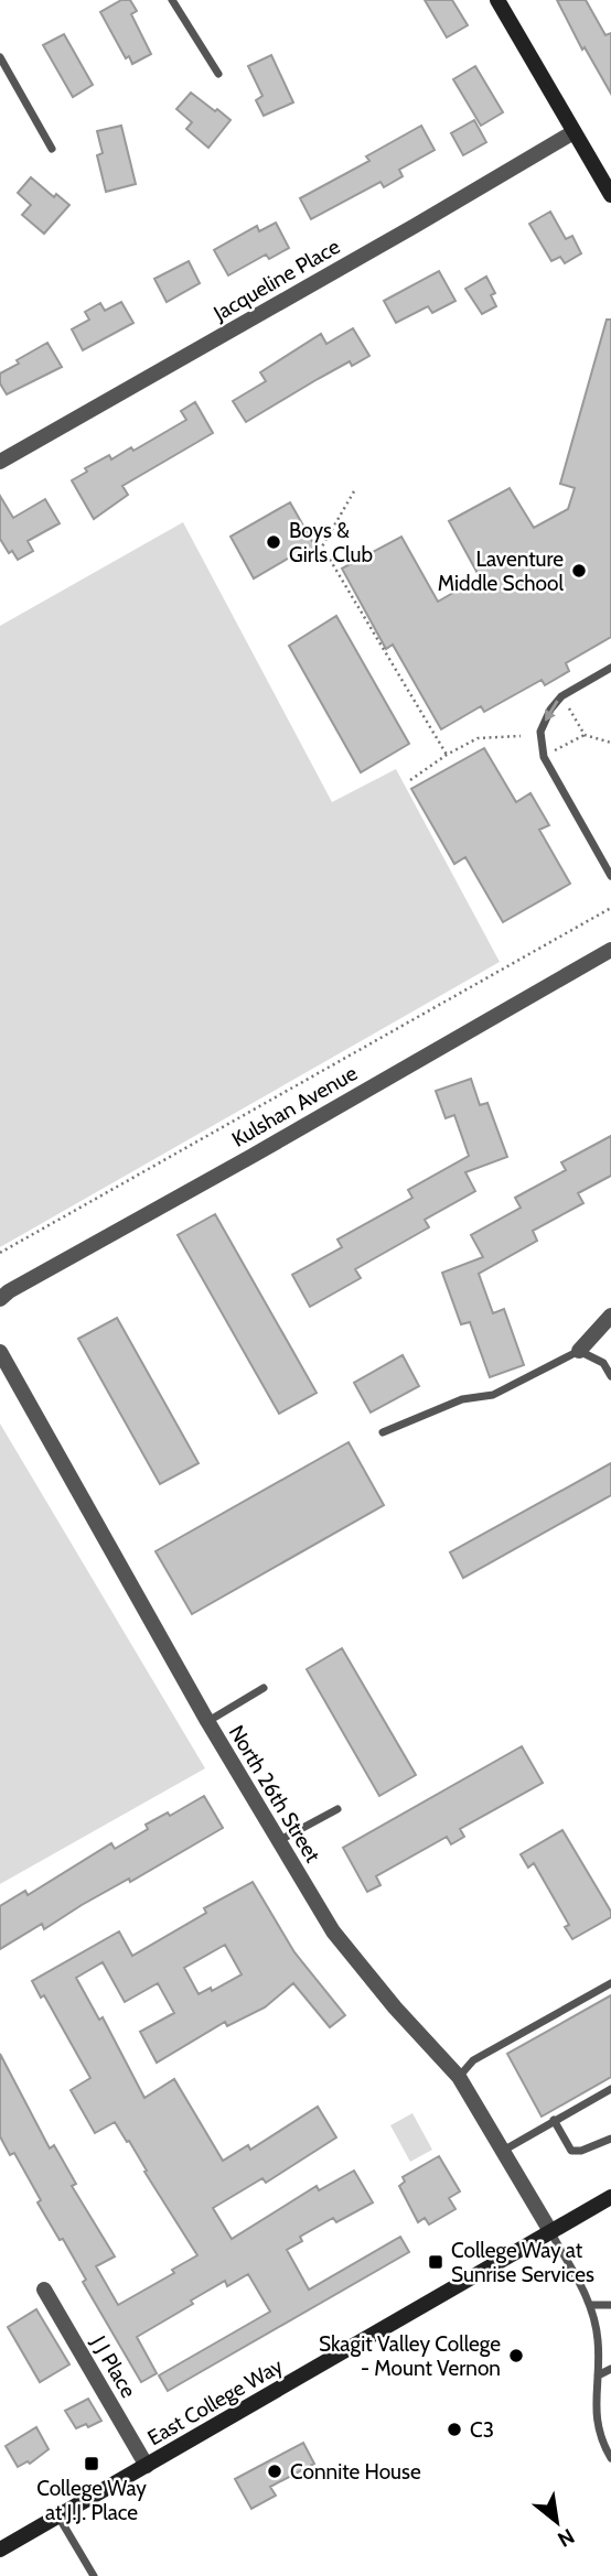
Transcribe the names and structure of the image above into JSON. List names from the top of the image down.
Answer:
{
  "streets": {
    "main road": ["East College Way"],
    "street": [
      "Jacqueline Place",
      "Kulshan Avenue",
      "North 26th Street",
      "J J Place"
    ]
  },
  "crossings": [
    ["North 26th Street", "East College Way"],
    ["J J Place", "East College Way"]
  ],
  "places": {
    "other": [
      "Boys & Girls Club",
      "Laventure Middle School",
      "Skagit Valley College - Mount Vernon",
      "C3",
      "Connite House"
    ],
    "transit": ["College Way at Sunrise Services", "College Way at J.J. Place"]
  },
  "north": "bottom right"
}
